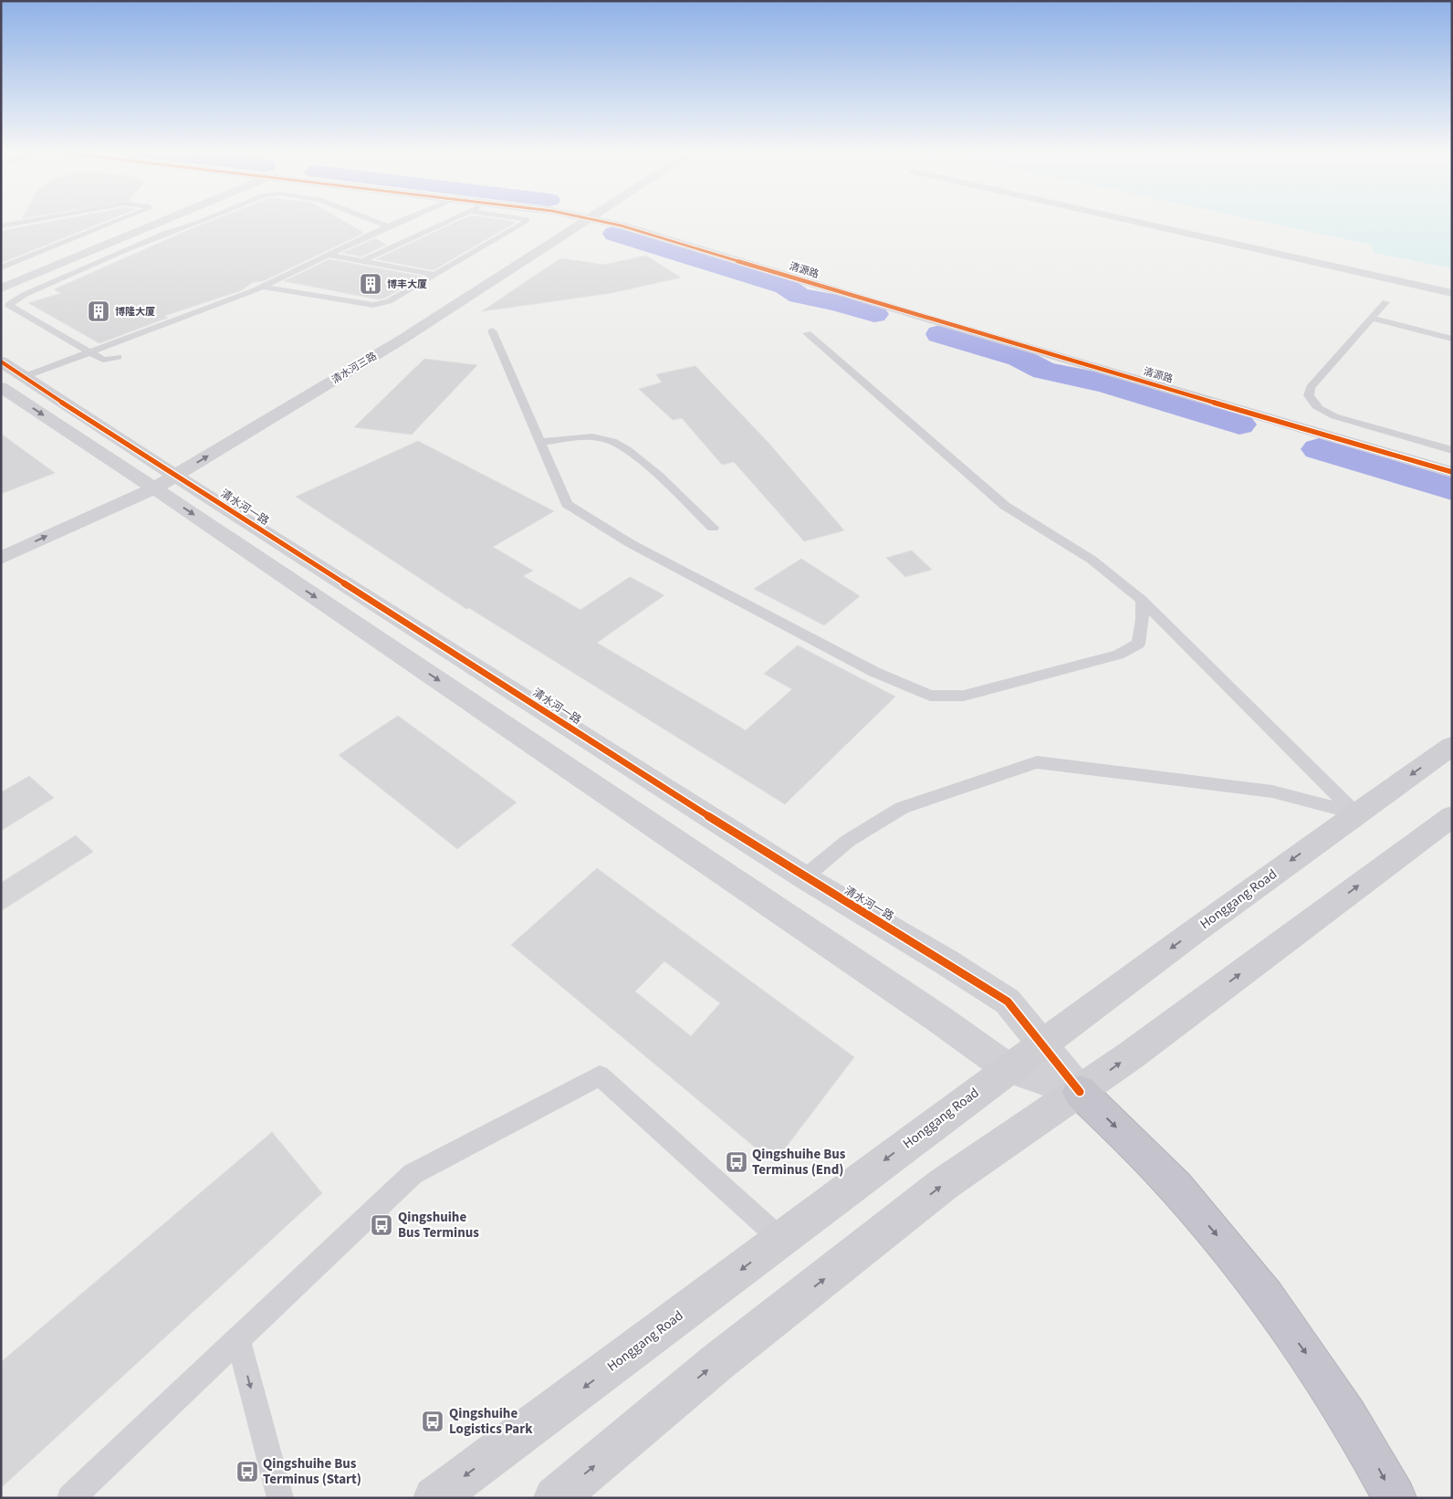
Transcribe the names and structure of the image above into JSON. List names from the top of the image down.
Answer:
{
  "streets": {
    "main road": ["Honggang Road"],
    "street": ["清源路", "清水河三路", "清水河一路"]
  },
  "crossings": [
    ["清水河三路", "清水河一路"],
    ["清水河一路", "Honggang Road"]
  ],
  "places": {
    "building": ["博丰大厦", "博隆大厦"],
    "bus stop": [
      "Qingshuihe Bus Terminus (End)",
      "Qingshuihe Bus Terminus",
      "Qingshuihe Logistics Park",
      "Qingshuihe Bus Terminus (Start)"
    ]
  }
}
